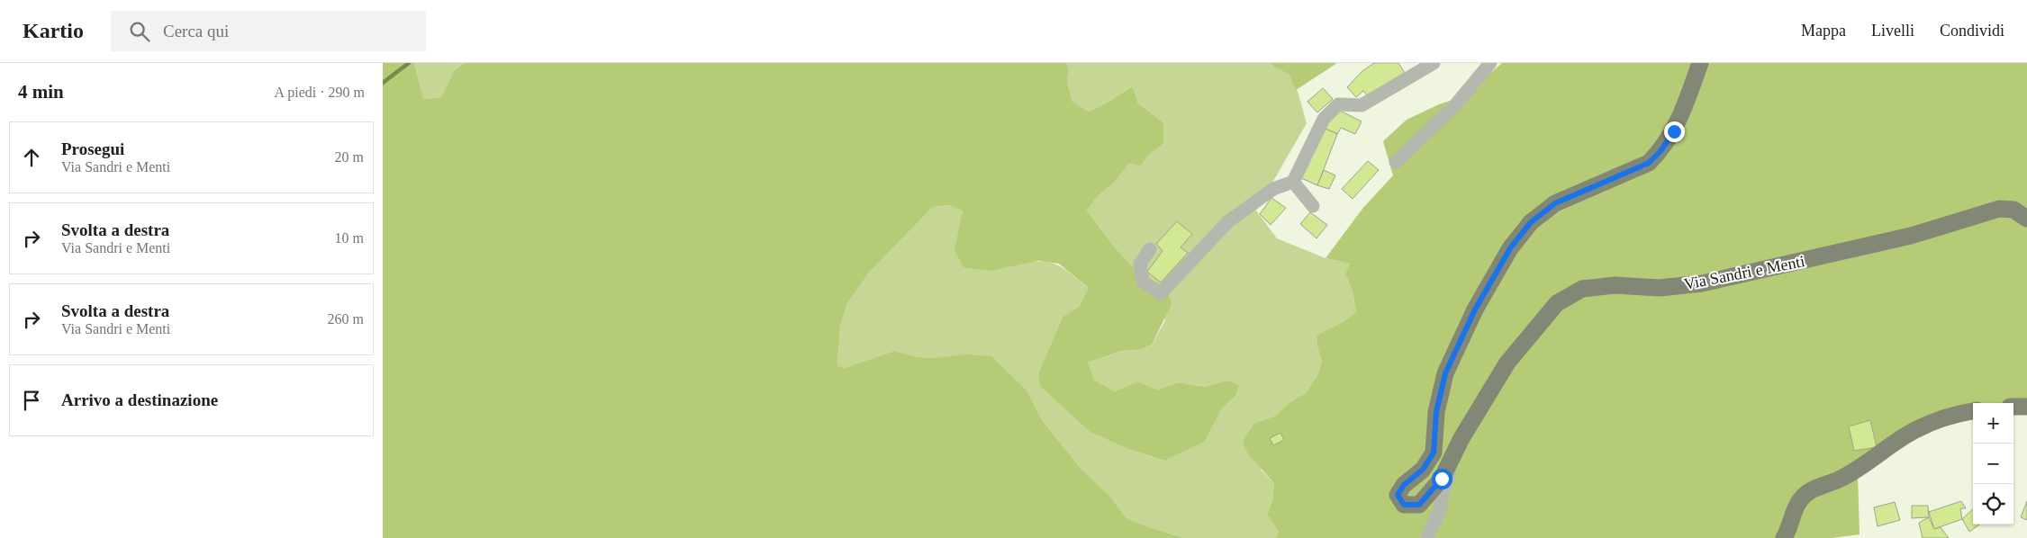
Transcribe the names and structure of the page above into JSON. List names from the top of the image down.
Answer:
{
  "streets": {
    "main road": ["Via Sandri e Menti"]
  },
  "page": {
    "header": "Kartio",
    "search": "Cerca qui",
    "nav": ["Mappa", "Livelli", "Condividi"],
    "heading": ["4 min", "A piedi · 290 m"],
    "list": [
      ["Prosegui", "Via Sandri e Menti", "20 m"],
      ["Svolta a destra", "Via Sandri e Menti", "10 m"],
      ["Svolta a destra", "Via Sandri e Menti", "260 m"],
      "Arrivo a destinazione"
    ],
    "map_buttons": ["+", "−"]
  }
}
